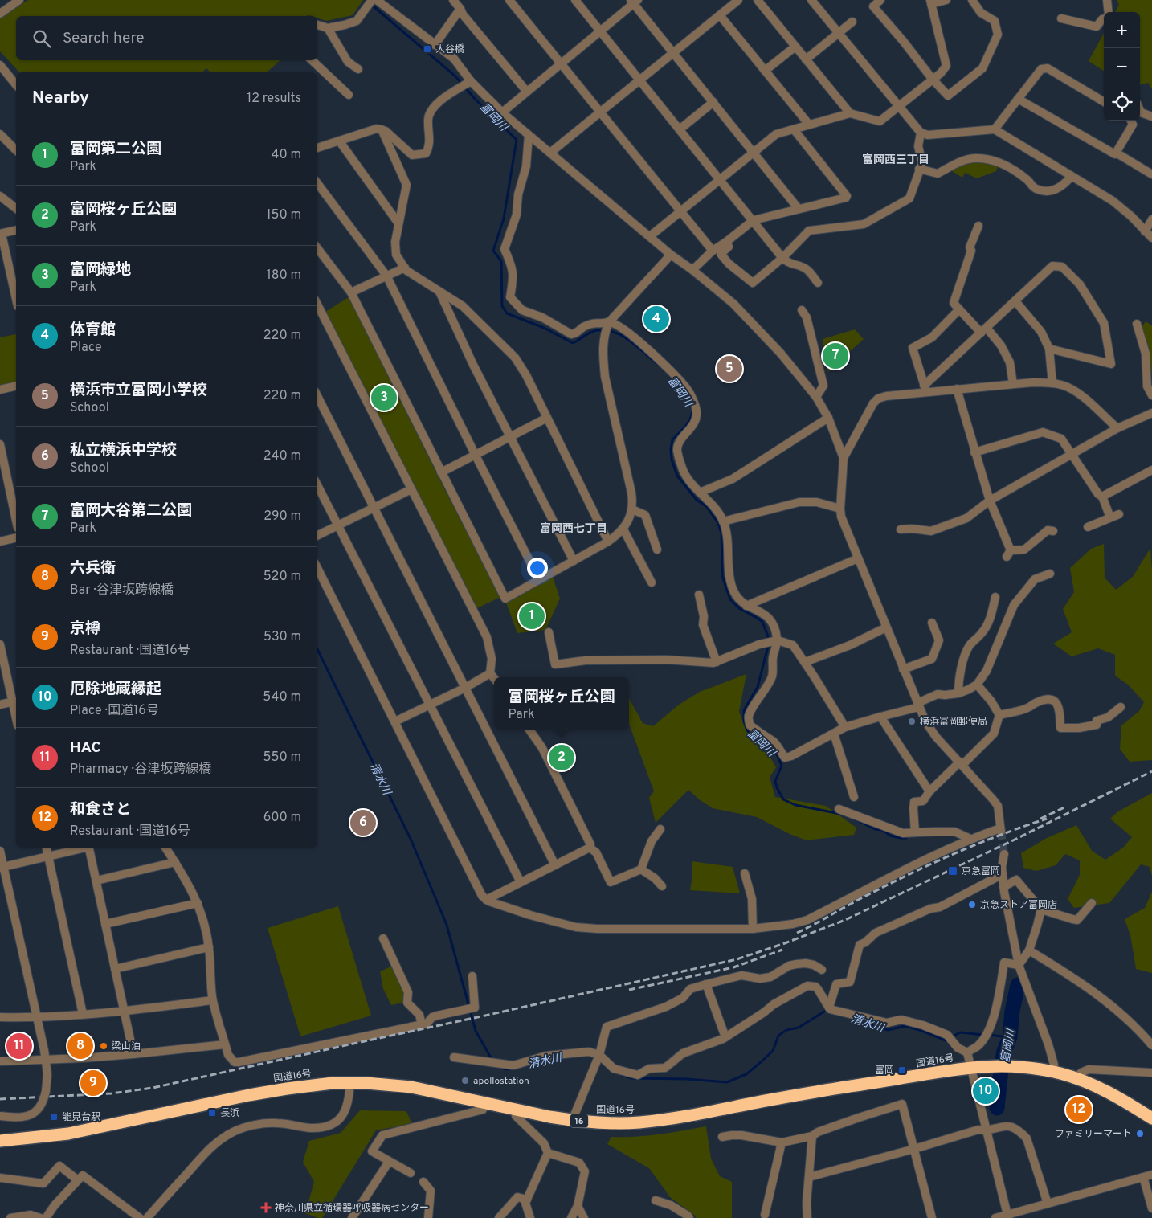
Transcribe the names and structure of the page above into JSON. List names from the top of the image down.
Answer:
{
  "streets": {
    "highway": ["国道16号", "16"]
  },
  "districts": ["富岡西三丁目", "富岡西七丁目"],
  "water": ["富岡川", "清水川"],
  "places": {
    "transit": [
      "大谷橋",
      "京急富岡",
      "富岡",
      "長浜",
      "能見台駅"
    ],
    "other": [
      "横浜富岡郵便局",
      "京急ストア富岡店",
      "梁山泊",
      "apollostation",
      "ファミリーマート"
    ],
    "health": ["神奈川県立循環器呼吸器病センター"]
  },
  "page": {
    "map_buttons": ["+", "−"],
    "search": "Search here",
    "heading": ["Nearby", "12 results"],
    "list": [
      {
        "mark": "1",
        "name": "富岡第二公園",
        "note": "Park",
        "value": "40 m"
      },
      {
        "mark": "2",
        "name": "富岡桜ヶ丘公園",
        "note": "Park",
        "value": "150 m"
      },
      {
        "mark": "3",
        "name": "富岡緑地",
        "note": "Park",
        "value": "180 m"
      },
      {
        "mark": "4",
        "name": "体育館",
        "note": "Place",
        "value": "220 m"
      },
      {
        "mark": "5",
        "name": "横浜市立富岡小学校",
        "note": "School",
        "value": "220 m"
      },
      {
        "mark": "6",
        "name": "私立横浜中学校",
        "note": "School",
        "value": "240 m"
      },
      {
        "mark": "7",
        "name": "富岡大谷第二公園",
        "note": "Park",
        "value": "290 m"
      },
      {
        "mark": "8",
        "name": "六兵衛",
        "note": "Bar · 谷津坂跨線橋",
        "value": "520 m"
      },
      {
        "mark": "9",
        "name": "京樽",
        "note": "Restaurant · 国道16号",
        "value": "530 m"
      },
      {
        "mark": "10",
        "name": "厄除地蔵縁起",
        "note": "Place · 国道16号",
        "value": "540 m"
      },
      {
        "mark": "11",
        "name": "HAC",
        "note": "Pharmacy · 谷津坂跨線橋",
        "value": "550 m"
      },
      {
        "mark": "12",
        "name": "和食さと",
        "note": "Restaurant · 国道16号",
        "value": "600 m"
      }
    ],
    "pins": [
      "4",
      "7",
      "5",
      "3",
      "1",
      "2",
      "6",
      "8",
      "11",
      "9",
      "10",
      "12"
    ],
    "popup": ["富岡桜ヶ丘公園", "Park"]
  }
}
